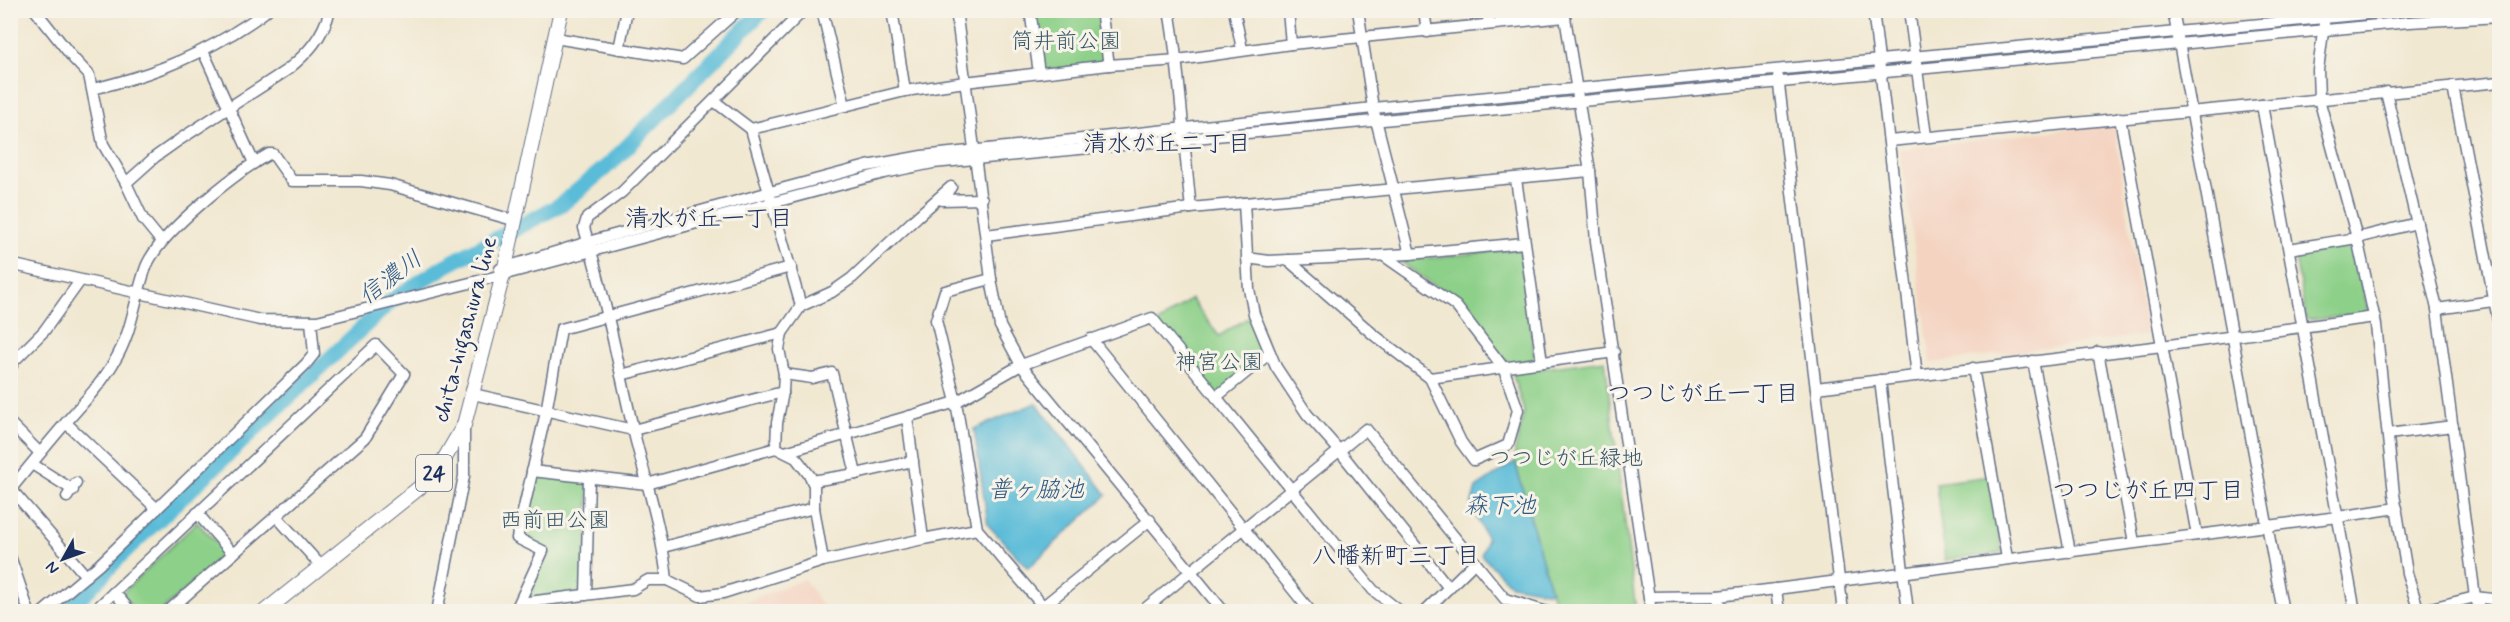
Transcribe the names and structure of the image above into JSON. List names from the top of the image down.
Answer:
{
  "streets": {
    "main road": ["chita-higashiura line", "24"]
  },
  "districts": [
    "清水が丘二丁目",
    "清水が丘一丁目",
    "つつじが丘一丁目",
    "つつじが丘四丁目",
    "八幡新町三丁目"
  ],
  "water": ["信濃川", "普ヶ脇池", "森下池"],
  "parks": [
    "筒井前公園",
    "神宮公園",
    "つつじが丘緑地",
    "西前田公園"
  ],
  "north": "bottom left"
}
